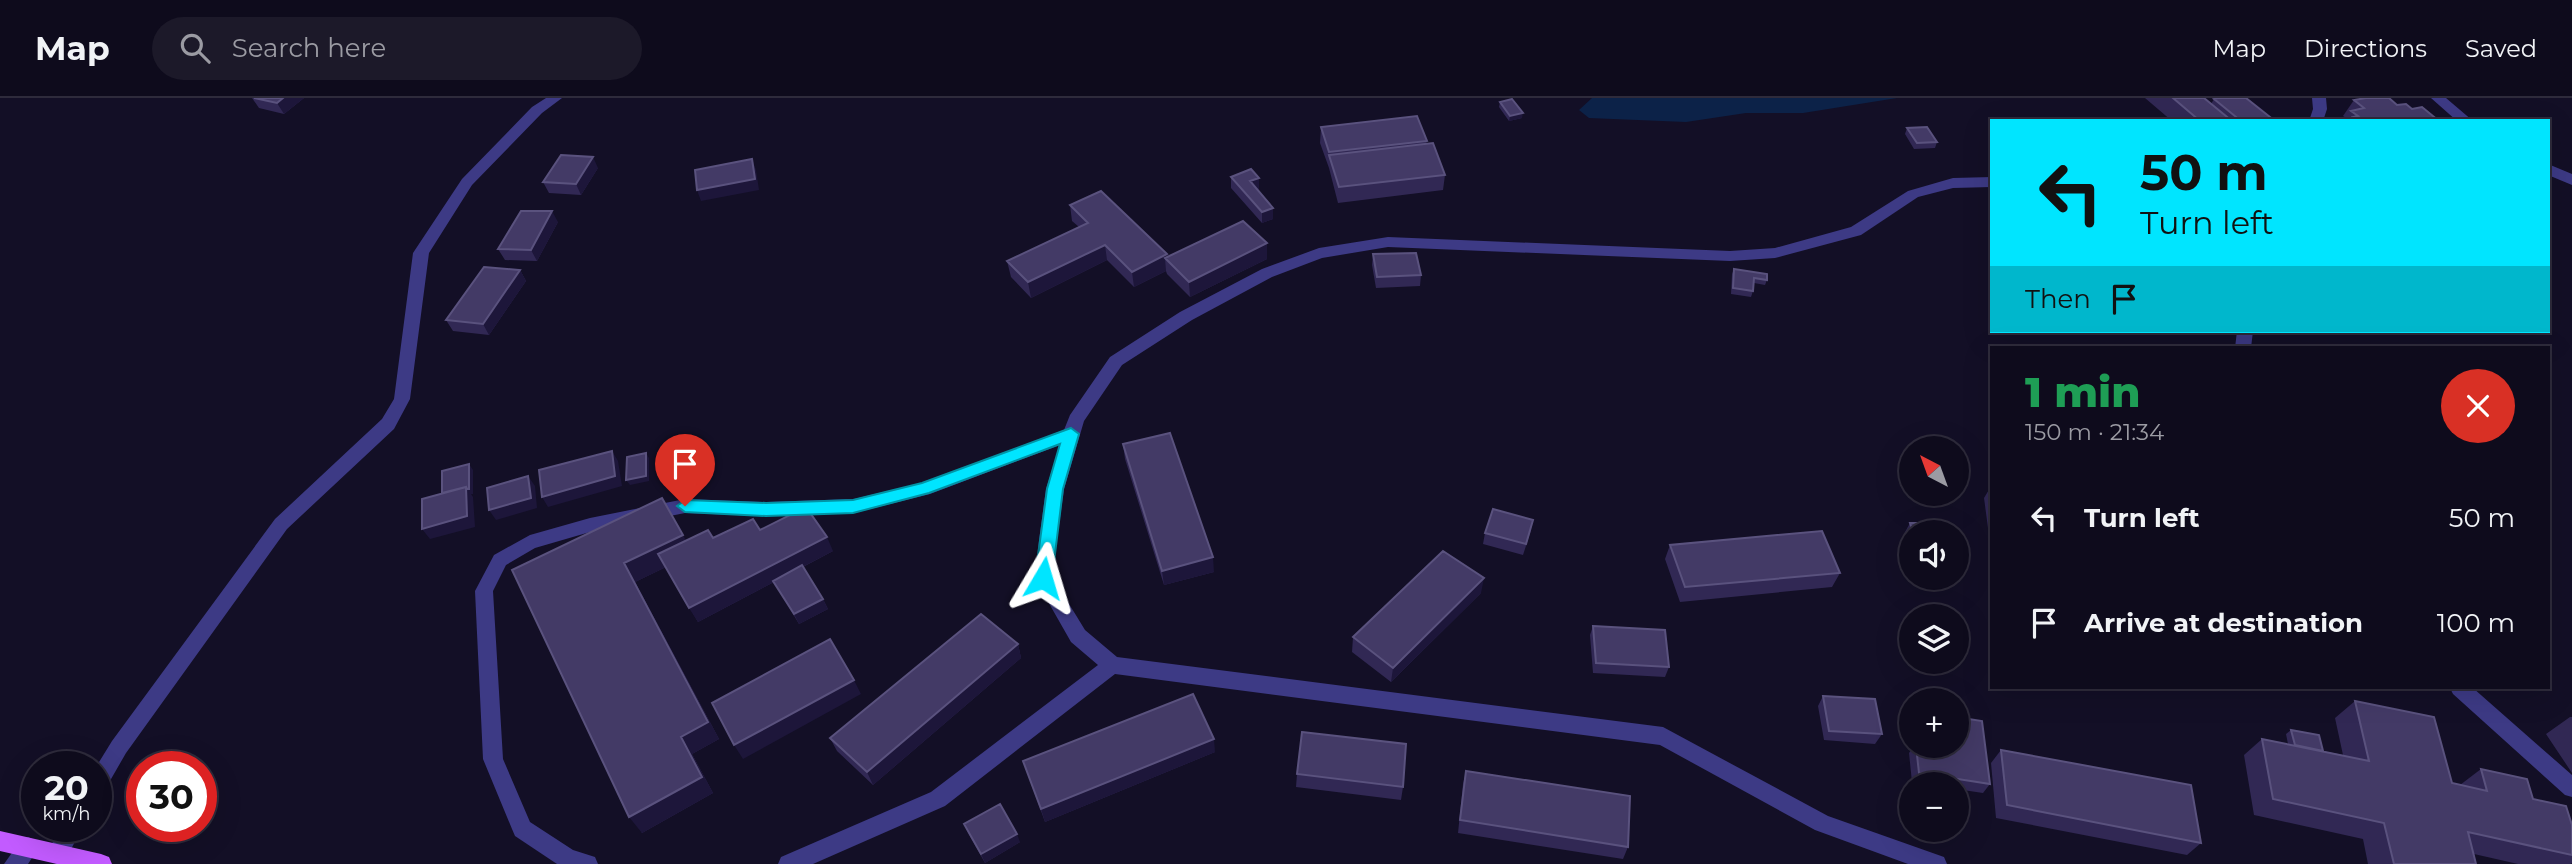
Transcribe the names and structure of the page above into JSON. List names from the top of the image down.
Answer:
{
  "north": "top left",
  "page": {
    "header": "Map",
    "search": "Search here",
    "nav": ["Map", "Directions", "Saved"],
    "turn": ["50 m", "Turn left"],
    "then": "Then",
    "heading": ["1 min", "150 m · 21:34"],
    "map_buttons": ["+", "−"],
    "list": [
      {
        "name": "Turn left",
        "value": "50 m"
      },
      {
        "name": "Arrive at destination",
        "value": "100 m"
      }
    ],
    "speed": "20 km/h",
    "limit": "30"
  }
}
